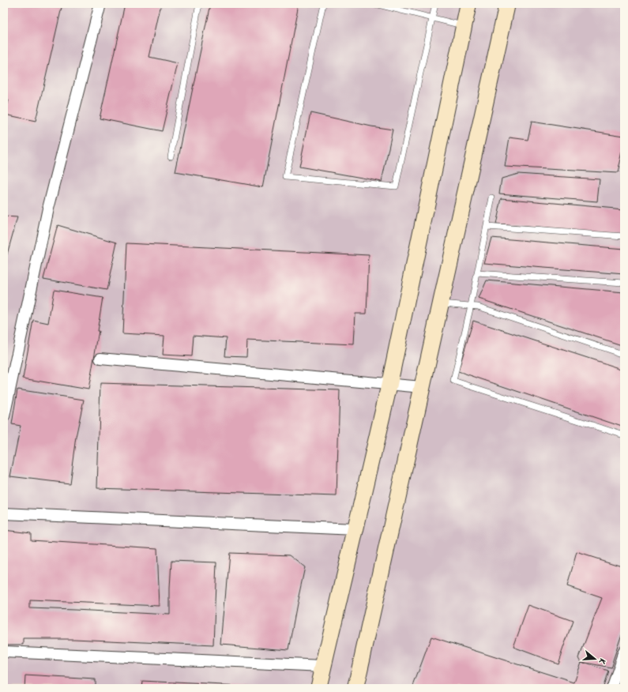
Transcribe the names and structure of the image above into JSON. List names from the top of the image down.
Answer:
{
  "north": "right"
}
